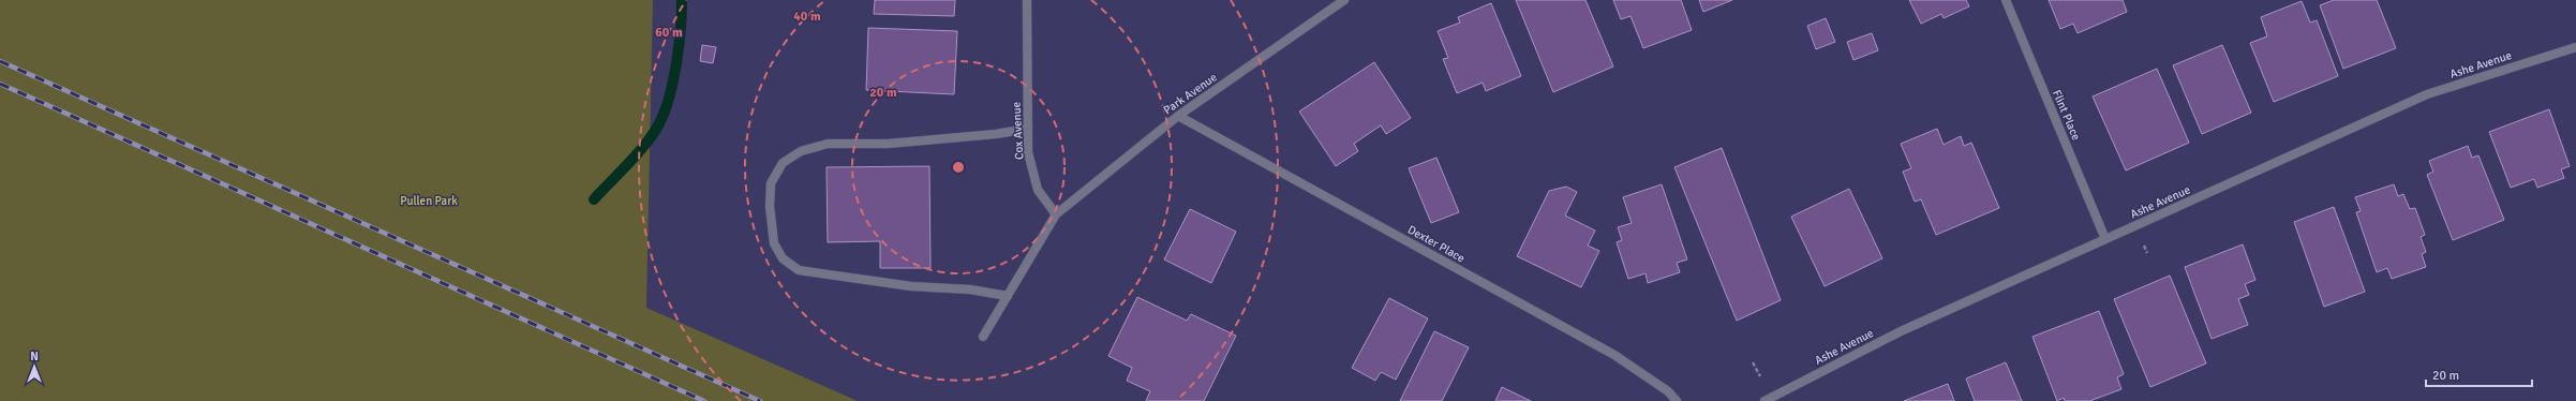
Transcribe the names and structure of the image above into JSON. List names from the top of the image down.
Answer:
{
  "streets": {
    "street": [
      "Ashe Avenue",
      "Park Avenue",
      "Flint Place",
      "Cox Avenue",
      "Dexter Place"
    ]
  },
  "crossings": [
    ["Ashe Avenue", "Flint Place"],
    ["Park Avenue", "Cox Avenue"],
    ["Park Avenue", "Dexter Place"]
  ],
  "parks": ["Pullen Park"],
  "scale_bar": "20 m",
  "north": "top",
  "rings": ["40 m", "60 m", "20 m"]
}
